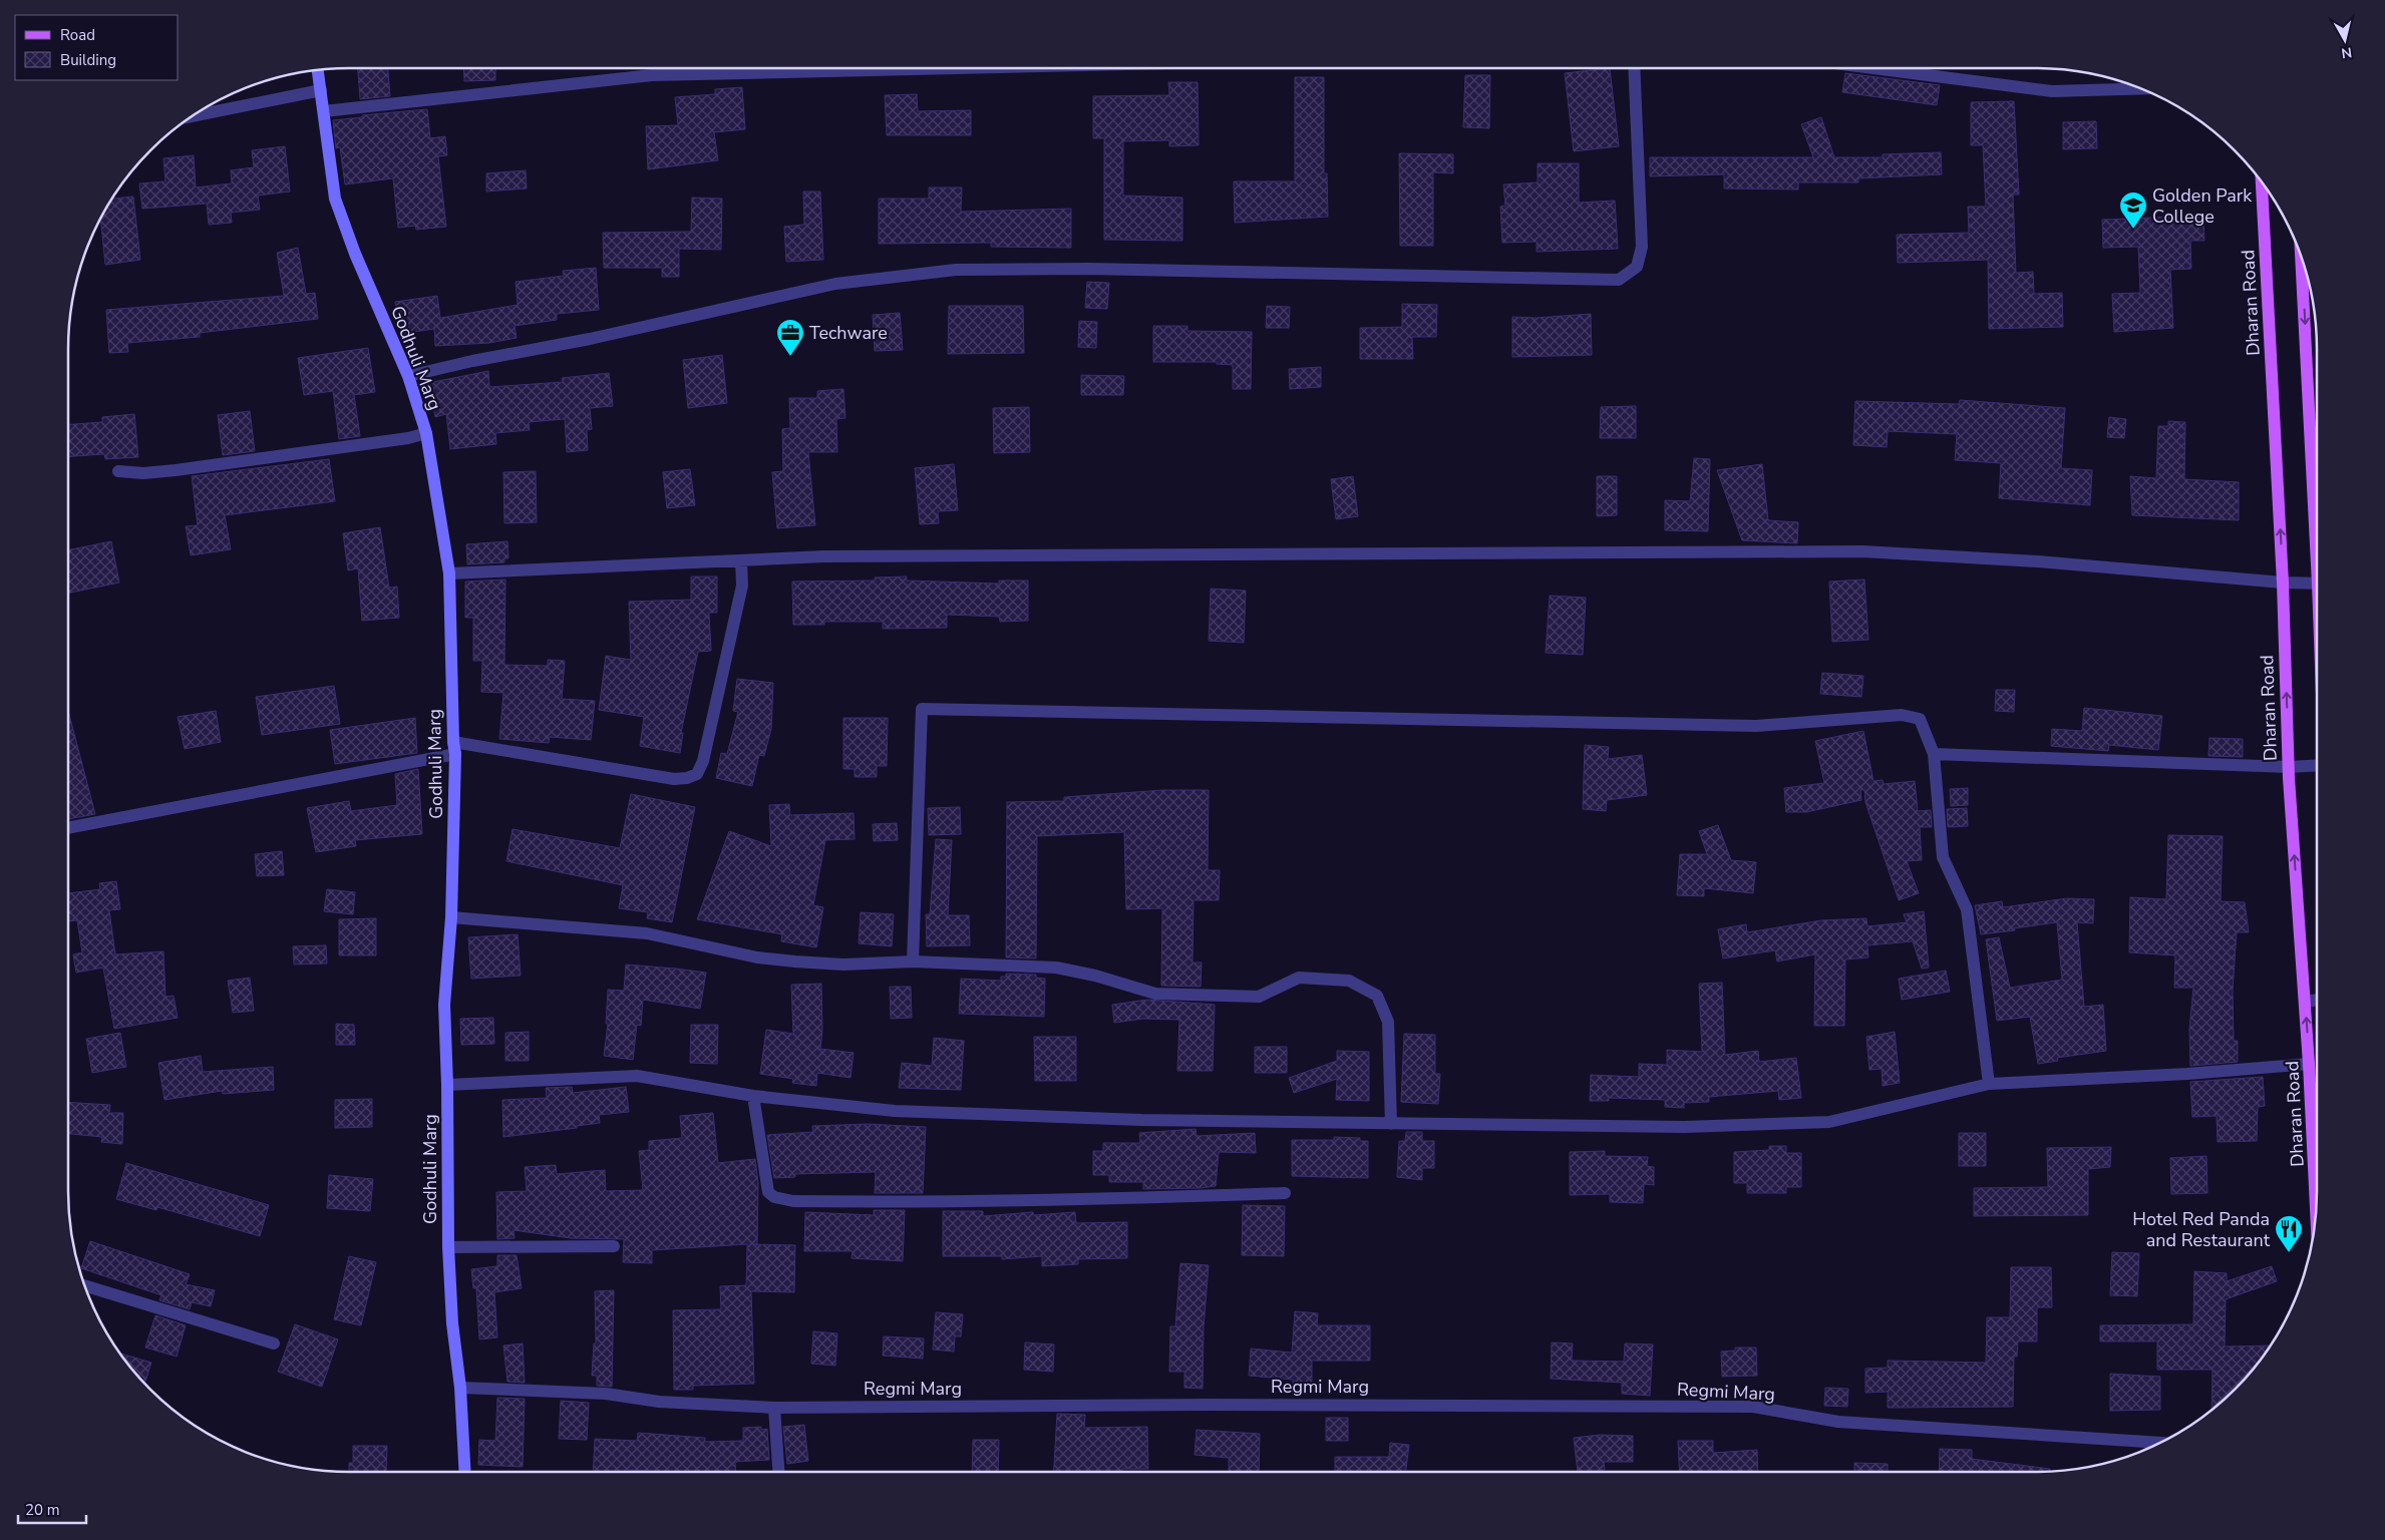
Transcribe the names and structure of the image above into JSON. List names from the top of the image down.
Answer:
{
  "streets": {
    "main road": ["Dharan Road", "Godhuli Marg"],
    "street": ["Regmi Marg"]
  },
  "crossings": [
    ["Godhuli Marg", "Regmi Marg"]
  ],
  "one_way": ["Dharan Road"],
  "places": {
    "school or university": ["Golden Park College"],
    "office": ["Techware"],
    "restaurant": ["Hotel Red Panda and Restaurant"]
  },
  "legend": ["Road", "Building"],
  "scale_bar": "20 m",
  "north": "bottom"
}
